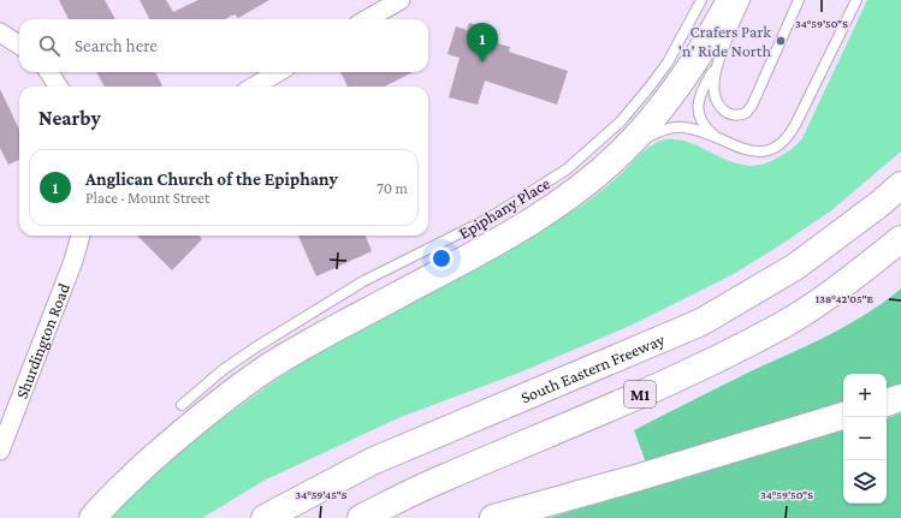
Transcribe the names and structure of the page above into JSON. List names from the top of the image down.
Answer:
{
  "streets": {
    "highway": ["South Eastern Freeway", "M1"],
    "street": ["Shurdington Road"],
    "lane": ["Epiphany Place"]
  },
  "places": ["Crafers Park 'n' Ride North"],
  "page": {
    "search": "Search here",
    "pins": "1",
    "heading": "Nearby",
    "list": [
      {
        "mark": "1",
        "name": "Anglican Church of the Epiphany",
        "note": "Place · Mount Street",
        "value": "70 m"
      }
    ],
    "map_buttons": ["+", "−"]
  },
  "coordinates": ["34°59'50\"S", "138°42'05\"E", "34°59'45\"S"]
}
